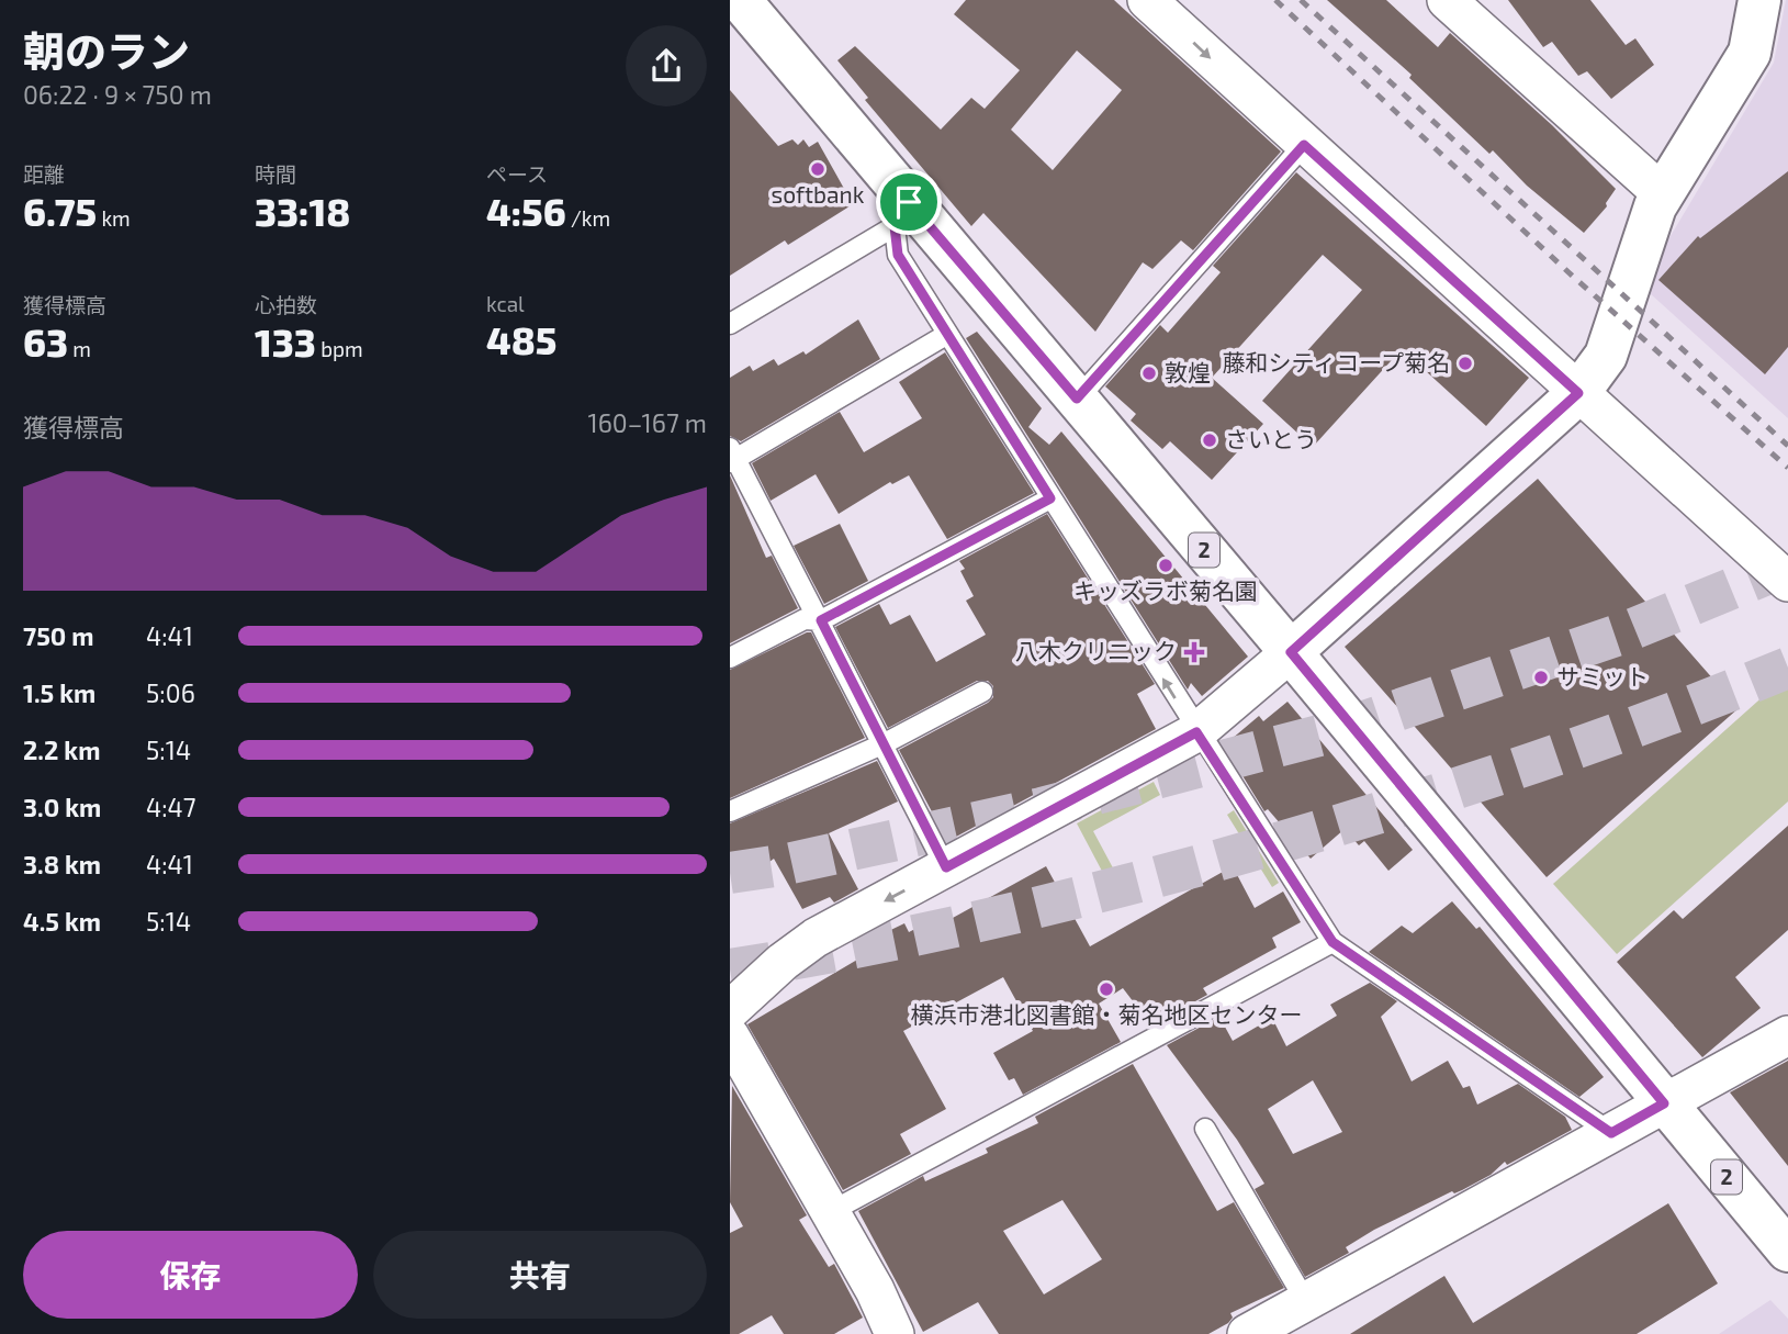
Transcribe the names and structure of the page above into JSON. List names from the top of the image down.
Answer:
{
  "streets": {
    "main road": ["2"]
  },
  "places": {
    "other": [
      "softbank",
      "藤和シティコープ菊名",
      "敦煌",
      "さいとう",
      "キッズラボ菊名園",
      "サミット",
      "横浜市港北図書館・菊名地区センター"
    ],
    "health": ["八木クリニック"]
  },
  "page": {
    "heading": ["朝のラン", "06:22 · 9 × 750 m"],
    "stats": [
      ["距離", "6.75 km"],
      ["時間", "33:18"],
      ["ペース", "4:56 /km"],
      ["獲得標高", "63 m"],
      ["心拍数", "133 bpm"],
      ["kcal", "485"]
    ],
    "chart": ["獲得標高", "160–167 m"],
    "list": [
      {
        "name": "750 m",
        "note": "4:41"
      },
      {
        "name": "1.5 km",
        "note": "5:06"
      },
      {
        "name": "2.2 km",
        "note": "5:14"
      },
      {
        "name": "3.0 km",
        "note": "4:47"
      },
      {
        "name": "3.8 km",
        "note": "4:41"
      },
      {
        "name": "4.5 km",
        "note": "5:14"
      }
    ],
    "buttons": ["保存", "共有"]
  }
}
